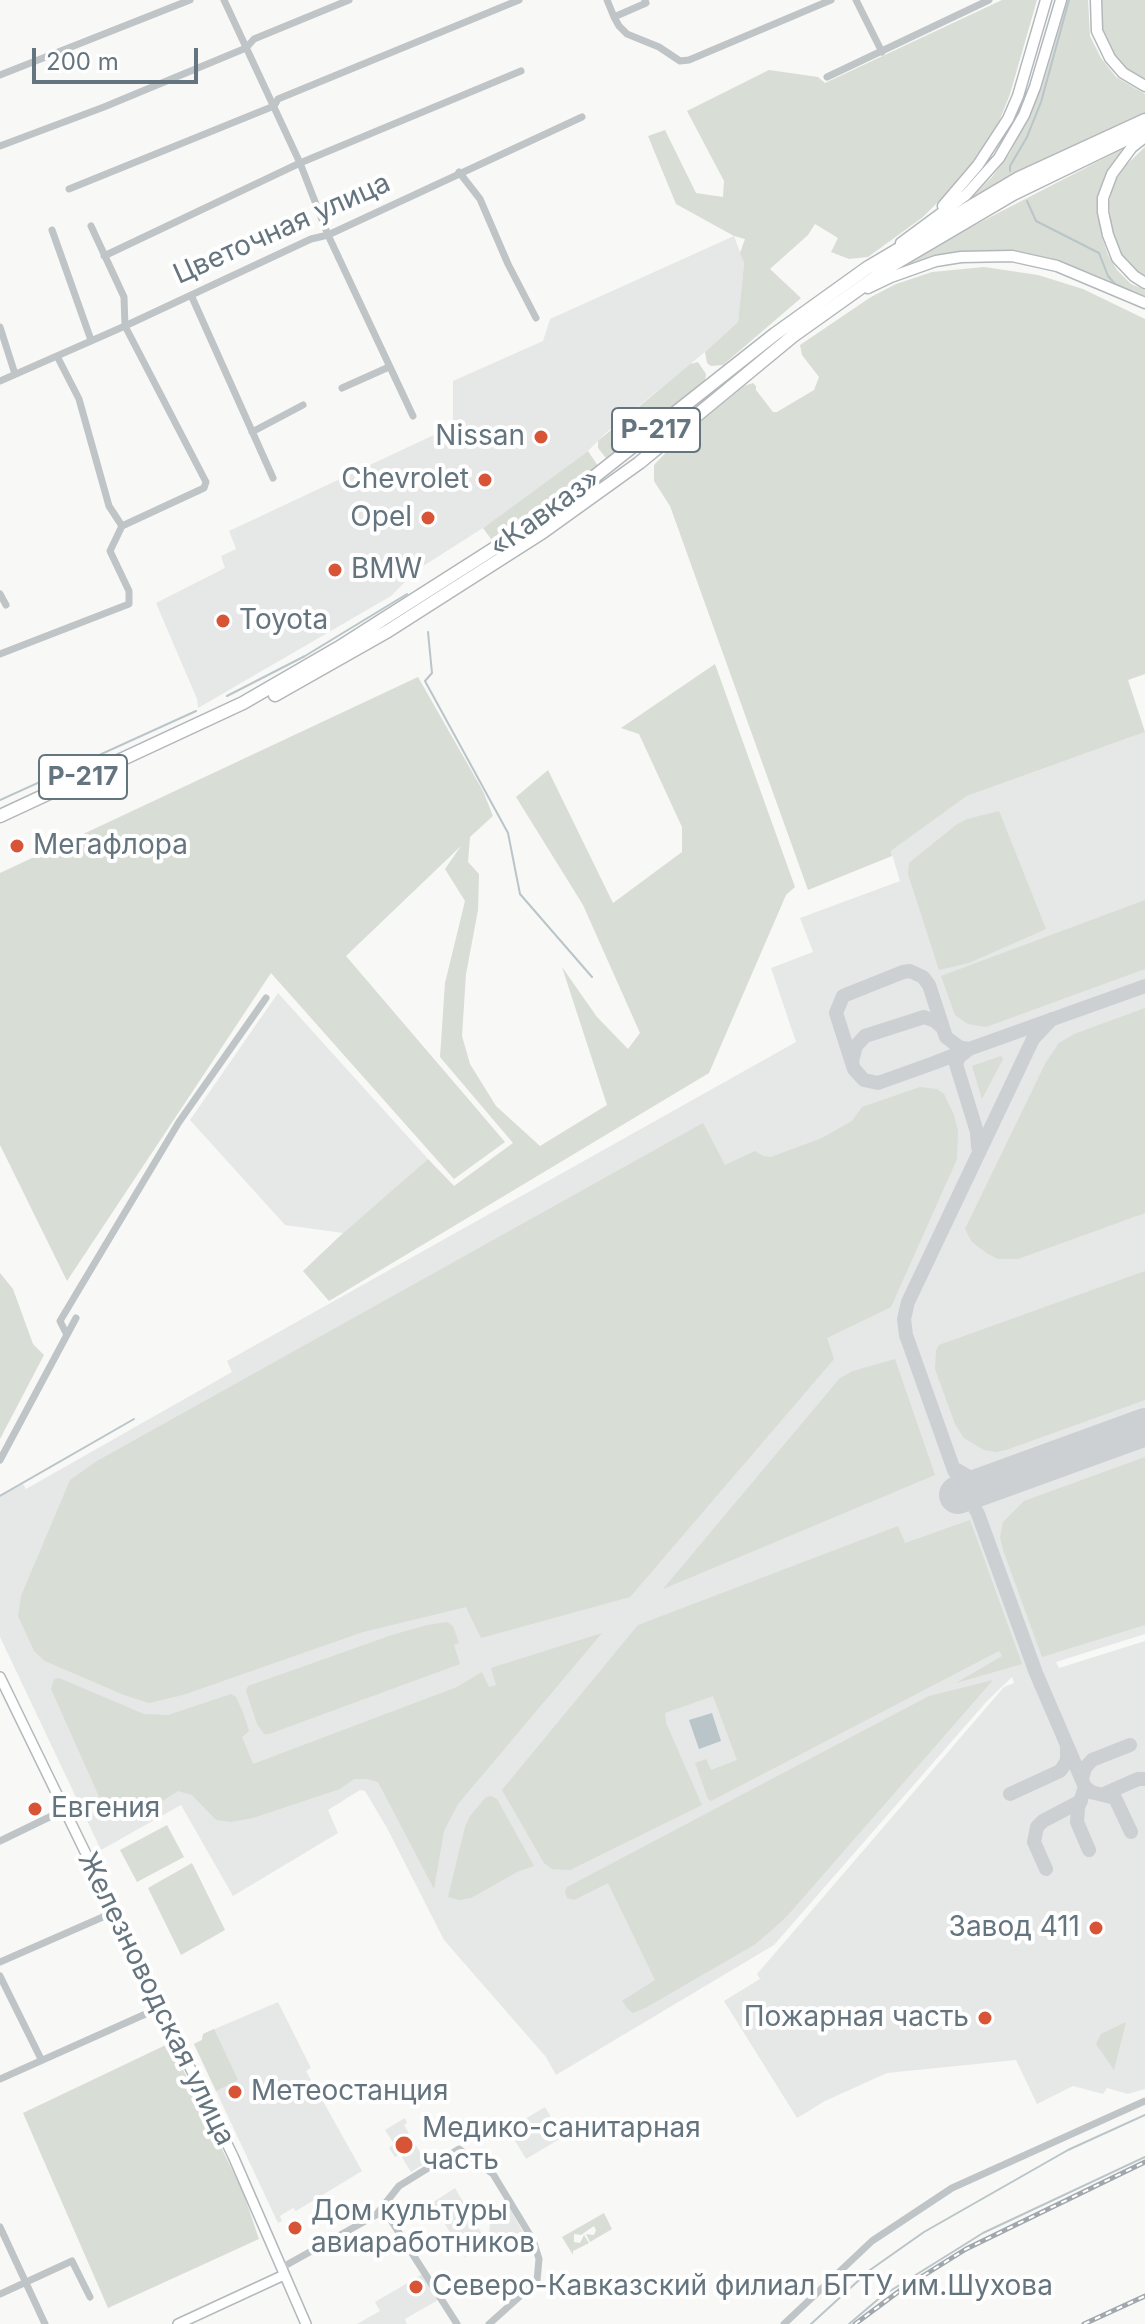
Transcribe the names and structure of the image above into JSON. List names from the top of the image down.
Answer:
{
  "streets": {
    "highway": ["Р-217", "«Кавказ»"],
    "main road": ["Железноводская улица"],
    "street": ["Цветочная улица"]
  },
  "places": [
    "Nissan",
    "Chevrolet",
    "Opel",
    "BMW",
    "Toyota",
    "Мегафлора",
    "Евгения",
    "Завод 411",
    "Пожарная часть",
    "Метеостанция",
    "Медико-санитарная часть",
    "Дом культуры авиаработников",
    "Северо-Кавказский филиал БГТУ им.Шухова"
  ],
  "scale_bar": "200 m"
}
